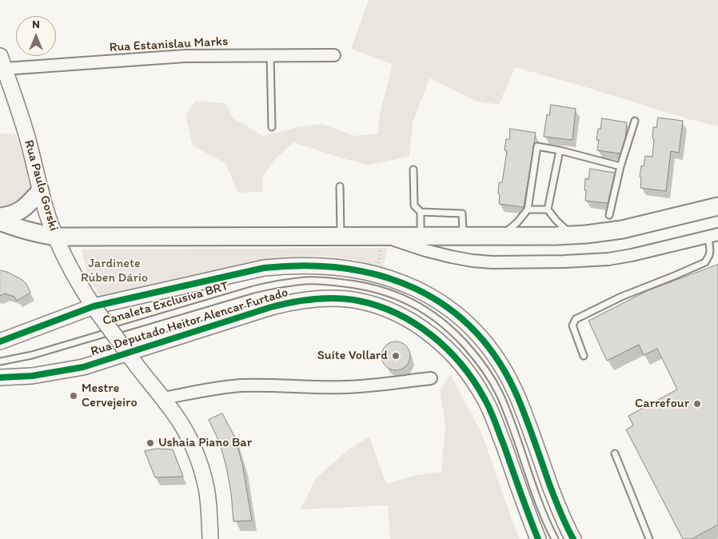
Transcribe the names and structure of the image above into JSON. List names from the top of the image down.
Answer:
{
  "streets": {
    "street": ["Rua Estanislau Marks", "Rua Paulo Gorski", "Rua Deputado Heitor Alencar Furtado"],
    "lane": ["Canaleta Exclusiva BRT"]
  },
  "crossings": [
    ["Rua Estanislau Marks", "Rua Paulo Gorski"],
    ["Rua Paulo Gorski", "Rua Deputado Heitor Alencar Furtado"]
  ],
  "parks": ["Jardinete Rúben Dário"],
  "places": [
    "Suíte Vollard",
    "Mestre Cervejeiro",
    "Carrefour",
    "Ushaia Piano Bar"
  ],
  "north": "top"
}
